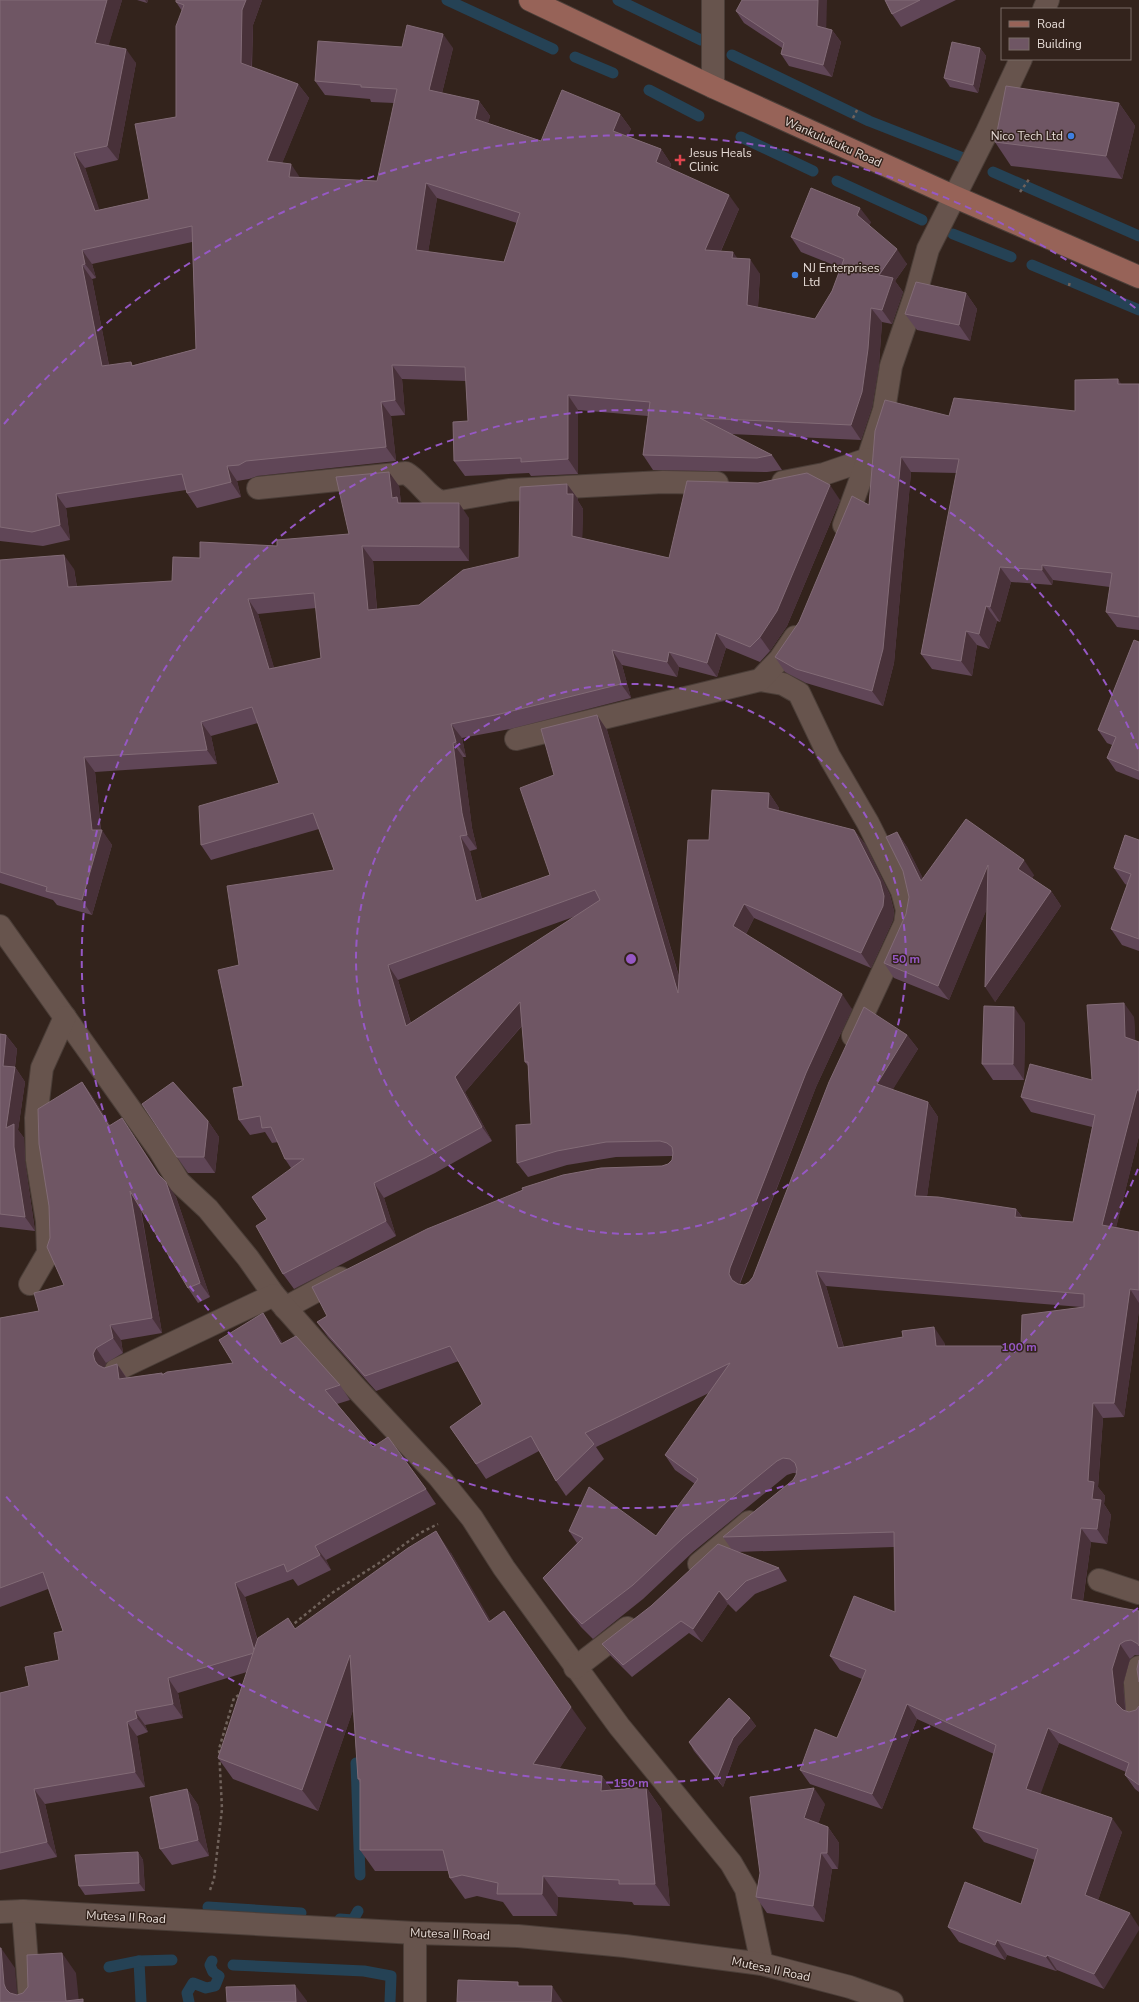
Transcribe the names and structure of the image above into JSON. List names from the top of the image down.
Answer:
{
  "streets": {
    "main road": ["Wankulukuku Road"],
    "street": ["Mutesa II Road"]
  },
  "places": {
    "other": ["Nico Tech Ltd", "NJ Enterprises Ltd"],
    "health": ["Jesus Heals Clinic"]
  },
  "legend": ["Road", "Building"],
  "rings": ["50 m", "100 m", "150 m"]
}
